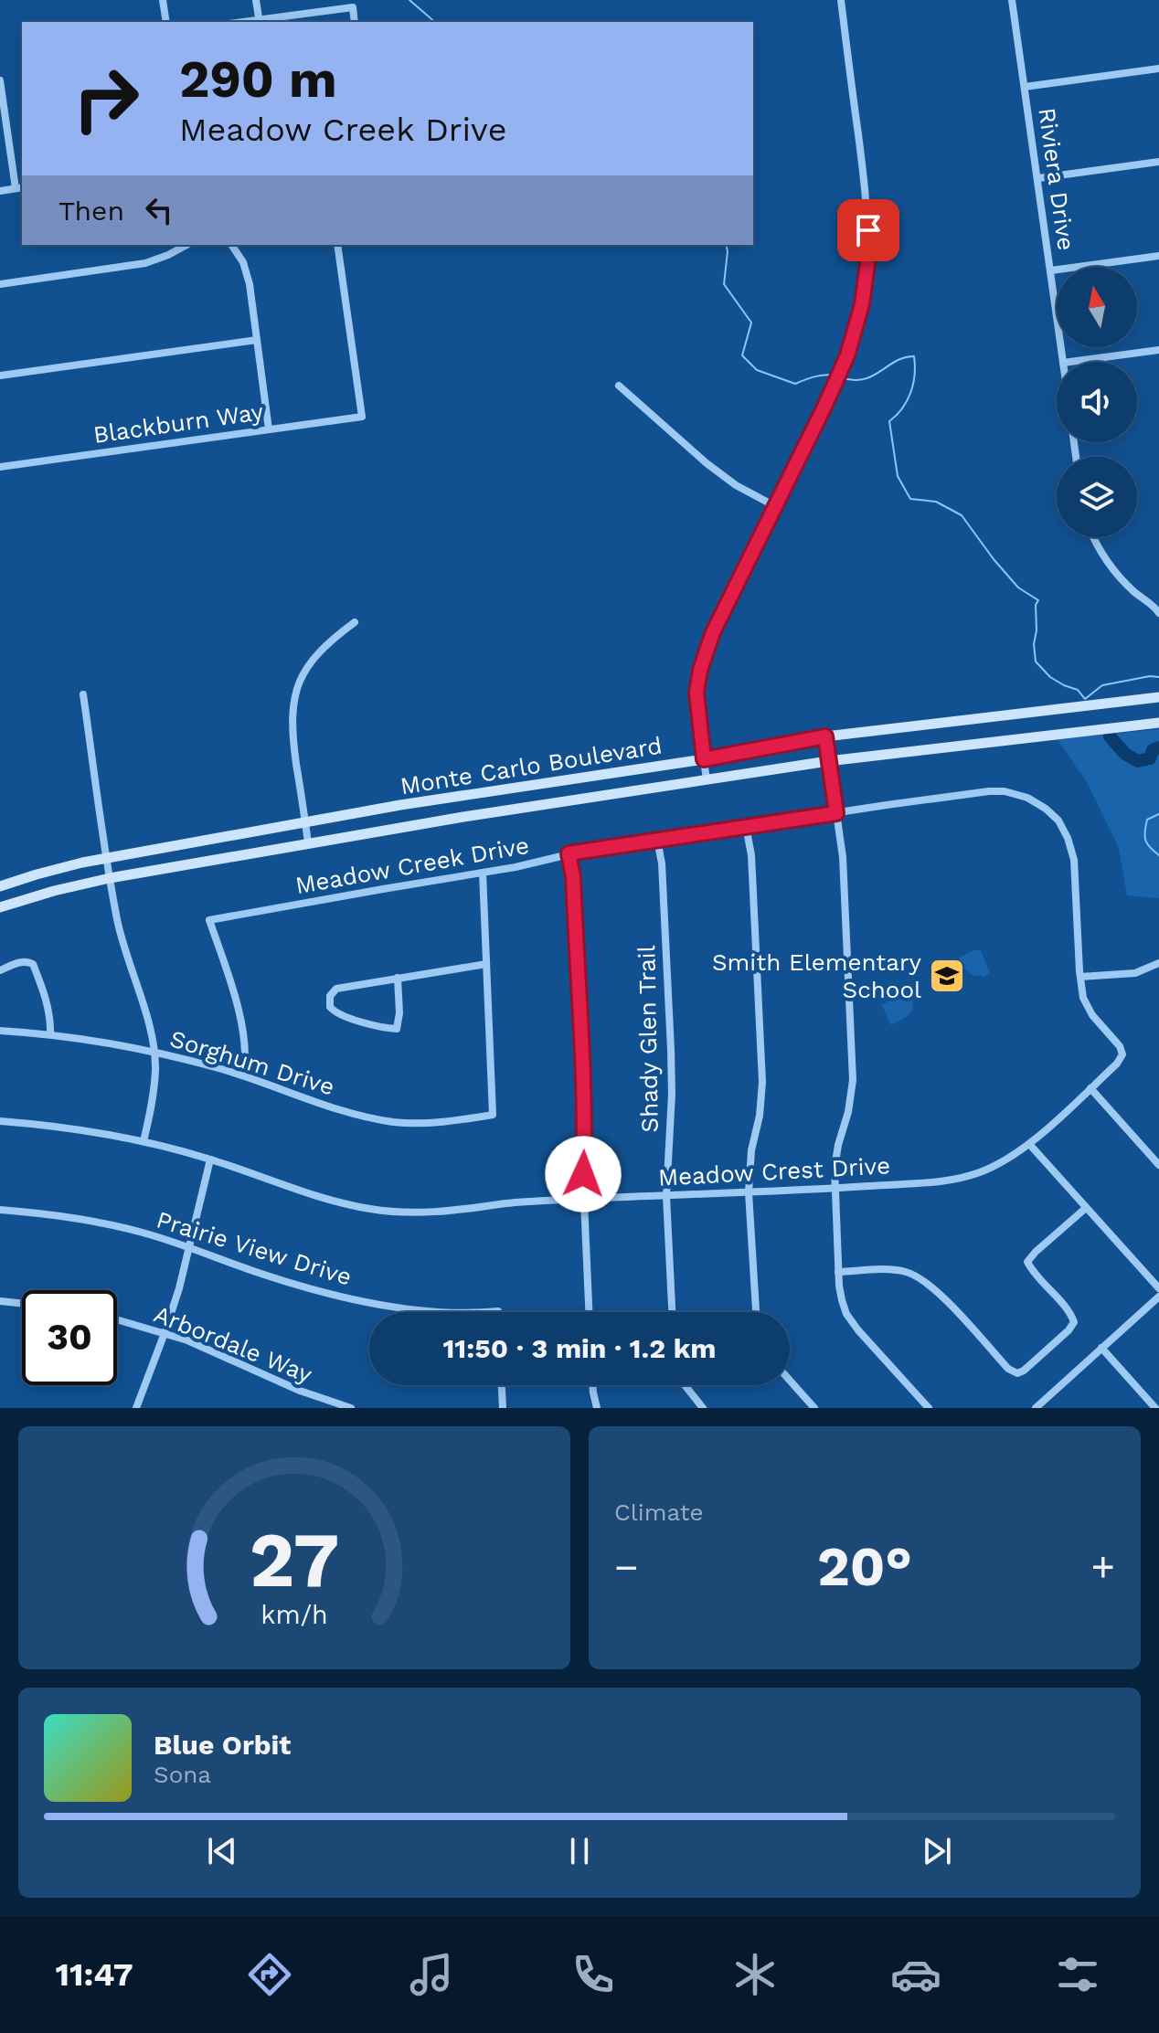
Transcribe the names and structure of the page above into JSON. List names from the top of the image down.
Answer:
{
  "streets": {
    "main road": ["Monte Carlo Boulevard"],
    "street": [
      "Riviera Drive",
      "Blackburn Way",
      "Meadow Creek Drive",
      "Shady Glen Trail",
      "Sorghum Drive",
      "Meadow Crest Drive",
      "Prairie View Drive",
      "Arbordale Way"
    ]
  },
  "crossings": [
    ["Meadow Creek Drive", "Shady Glen Trail"],
    ["Meadow Creek Drive", "Sorghum Drive"],
    ["Meadow Creek Drive", "Meadow Crest Drive"],
    ["Shady Glen Trail", "Meadow Crest Drive"]
  ],
  "places": {
    "school or university": ["Smith Elementary School"]
  },
  "north": "top",
  "page": {
    "turn": ["290 m", "Meadow Creek Drive"],
    "then": "Then",
    "limit": "30",
    "trip": "11:50 · 3 min · 1.2 km",
    "tile": "Climate",
    "heat": ["−", "20°", "+"],
    "song": ["Blue Orbit", "Sona"],
    "tabs": "11:47",
    "gauge": ["27", "km/h"]
  }
}
